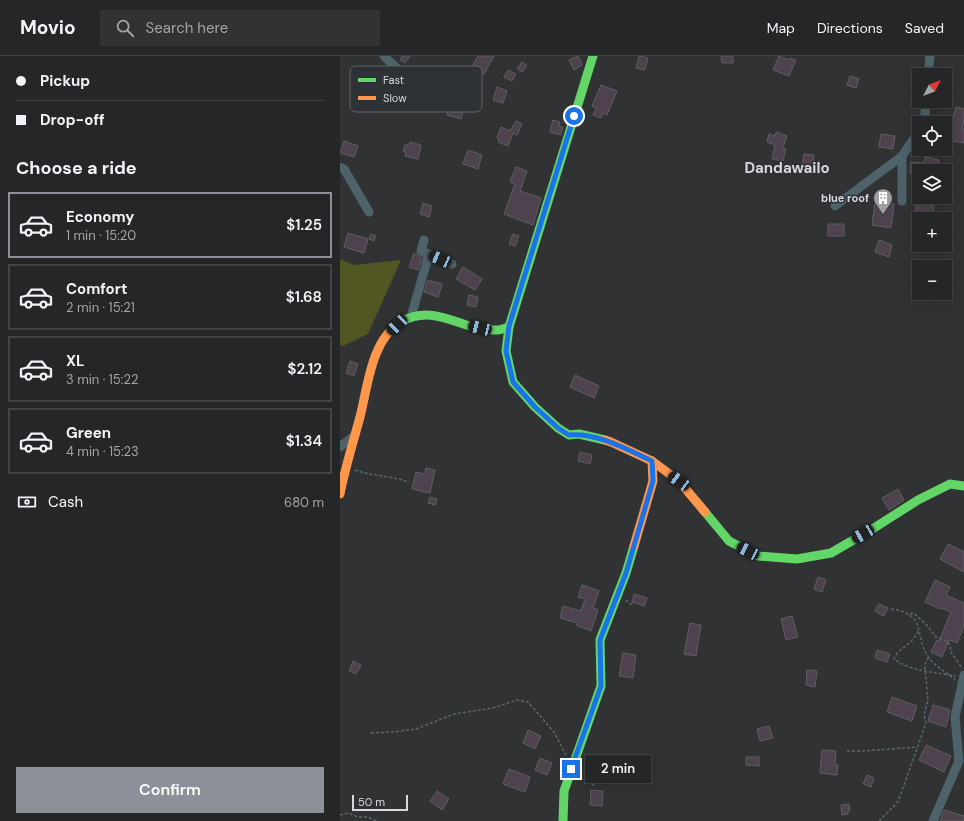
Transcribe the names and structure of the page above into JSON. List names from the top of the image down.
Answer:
{
  "districts": ["Dandawailo"],
  "places": {
    "building": ["blue roof"]
  },
  "legend": ["Fast", "Slow"],
  "scale_bar": "50 m",
  "north": "top right",
  "page": {
    "header": "Movio",
    "search": "Search here",
    "nav": ["Map", "Directions", "Saved"],
    "banner": ["Pickup", "Drop-off"],
    "map_buttons": ["+", "−"],
    "heading": "Choose a ride",
    "list": [
      {
        "name": "Economy",
        "note": "1 min · 15:20",
        "value": "$1.25"
      },
      {
        "name": "Comfort",
        "note": "2 min · 15:21",
        "value": "$1.68"
      },
      {
        "name": "XL",
        "note": "3 min · 15:22",
        "value": "$2.12"
      },
      {
        "name": "Green",
        "note": "4 min · 15:23",
        "value": "$1.34"
      }
    ],
    "pay": ["Cash", "680 m"],
    "bubble": "2 min",
    "buttons": "Confirm",
    "scale": "50 m"
  }
}
